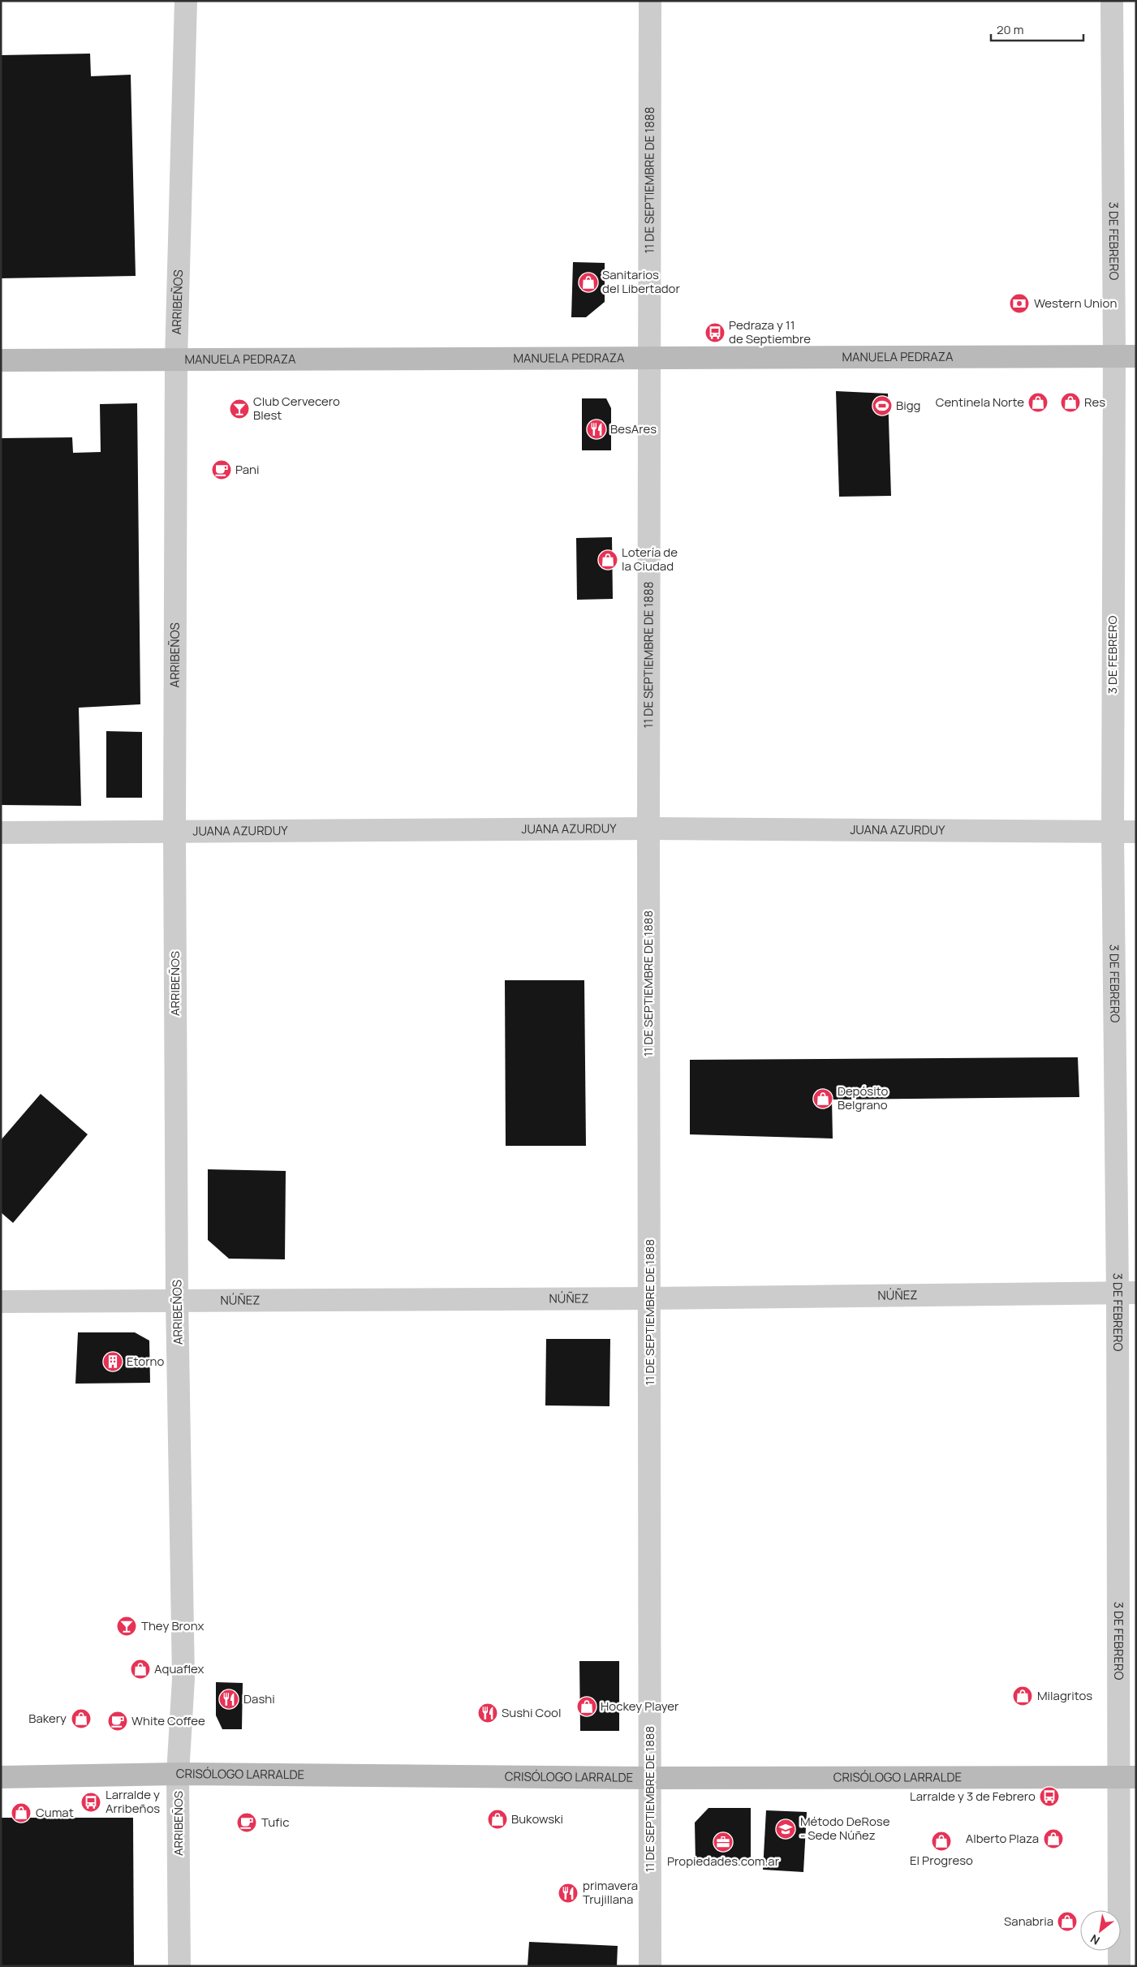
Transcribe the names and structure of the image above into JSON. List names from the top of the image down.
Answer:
{
  "streets": {
    "street": [
      "11 DE SEPTIEMBRE DE 1888",
      "3 DE FEBRERO",
      "ARRIBEÑOS",
      "MANUELA PEDRAZA",
      "JUANA AZURDUY",
      "NÚÑEZ",
      "CRISÓLOGO LARRALDE"
    ]
  },
  "crossings": [
    ["11 DE SEPTIEMBRE DE 1888", "MANUELA PEDRAZA"],
    ["11 DE SEPTIEMBRE DE 1888", "JUANA AZURDUY"],
    ["11 DE SEPTIEMBRE DE 1888", "NÚÑEZ"],
    ["11 DE SEPTIEMBRE DE 1888", "CRISÓLOGO LARRALDE"],
    ["3 DE FEBRERO", "MANUELA PEDRAZA"],
    ["3 DE FEBRERO", "JUANA AZURDUY"],
    ["3 DE FEBRERO", "NÚÑEZ"],
    ["3 DE FEBRERO", "CRISÓLOGO LARRALDE"],
    ["ARRIBEÑOS", "MANUELA PEDRAZA"],
    ["ARRIBEÑOS", "JUANA AZURDUY"],
    ["ARRIBEÑOS", "NÚÑEZ"],
    ["ARRIBEÑOS", "CRISÓLOGO LARRALDE"]
  ],
  "places": {
    "shop": [
      "Sanitarios del Libertador",
      "Centinela Norte",
      "Res",
      "Lotería de la Ciudad",
      "Depósito Belgrano",
      "Aquaflex",
      "Milagritos",
      "Hockey Player",
      "Bakery",
      "Cumat",
      "Bukowski",
      "Alberto Plaza",
      "El Progreso",
      "Sanabria"
    ],
    "bank": ["Western Union"],
    "bus stop": ["Pedraza y 11 de Septiembre", "Larralde y 3 de Febrero", "Larralde y Arribeños"],
    "sports": ["Bigg"],
    "bar": ["Club Cervecero Blest", "They Bronx"],
    "restaurant": [
      "BesAres",
      "Dashi",
      "Sushi Cool",
      "primavera Trujillana"
    ],
    "cafe": ["Pani", "White Coffee", "Tufic"],
    "building": ["Etorno"],
    "school or university": ["Método DeRose - Sede Núñez"],
    "office": ["Propiedades.com.ar"]
  },
  "scale_bar": "20 m",
  "north": "bottom left"
}
